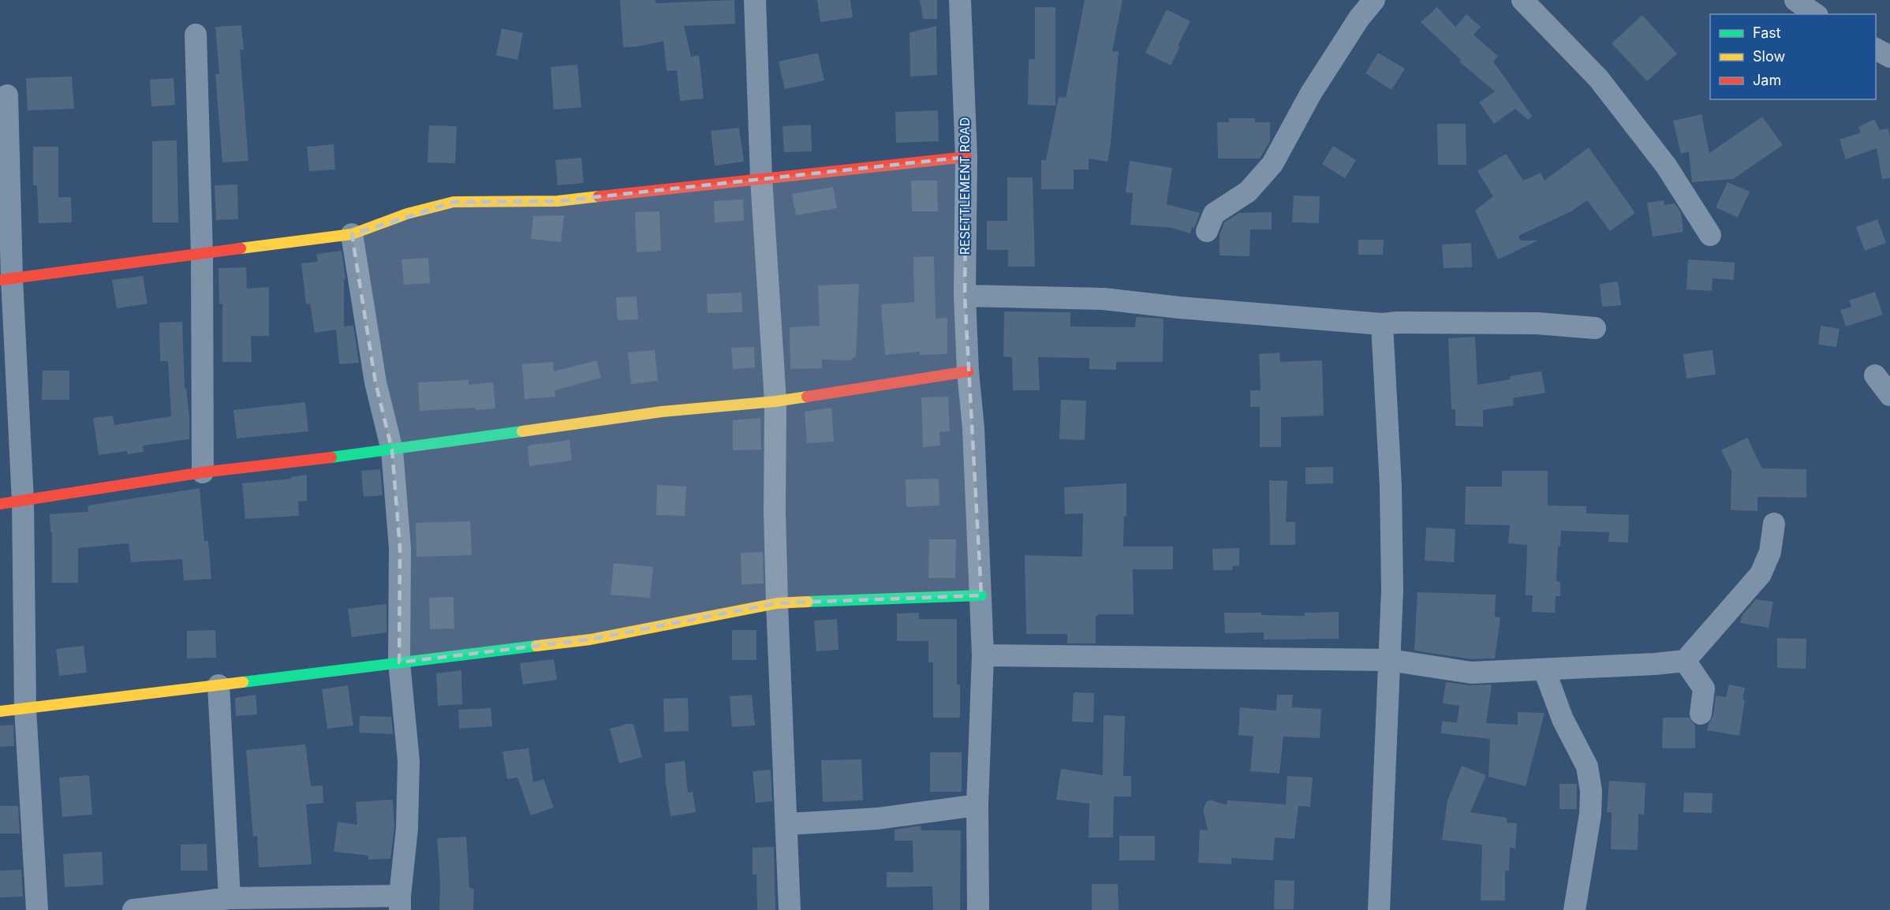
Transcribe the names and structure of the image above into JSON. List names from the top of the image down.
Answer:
{
  "streets": {
    "street": ["RESETTLEMENT ROAD"]
  },
  "legend": ["Fast", "Slow", "Jam"]
}
